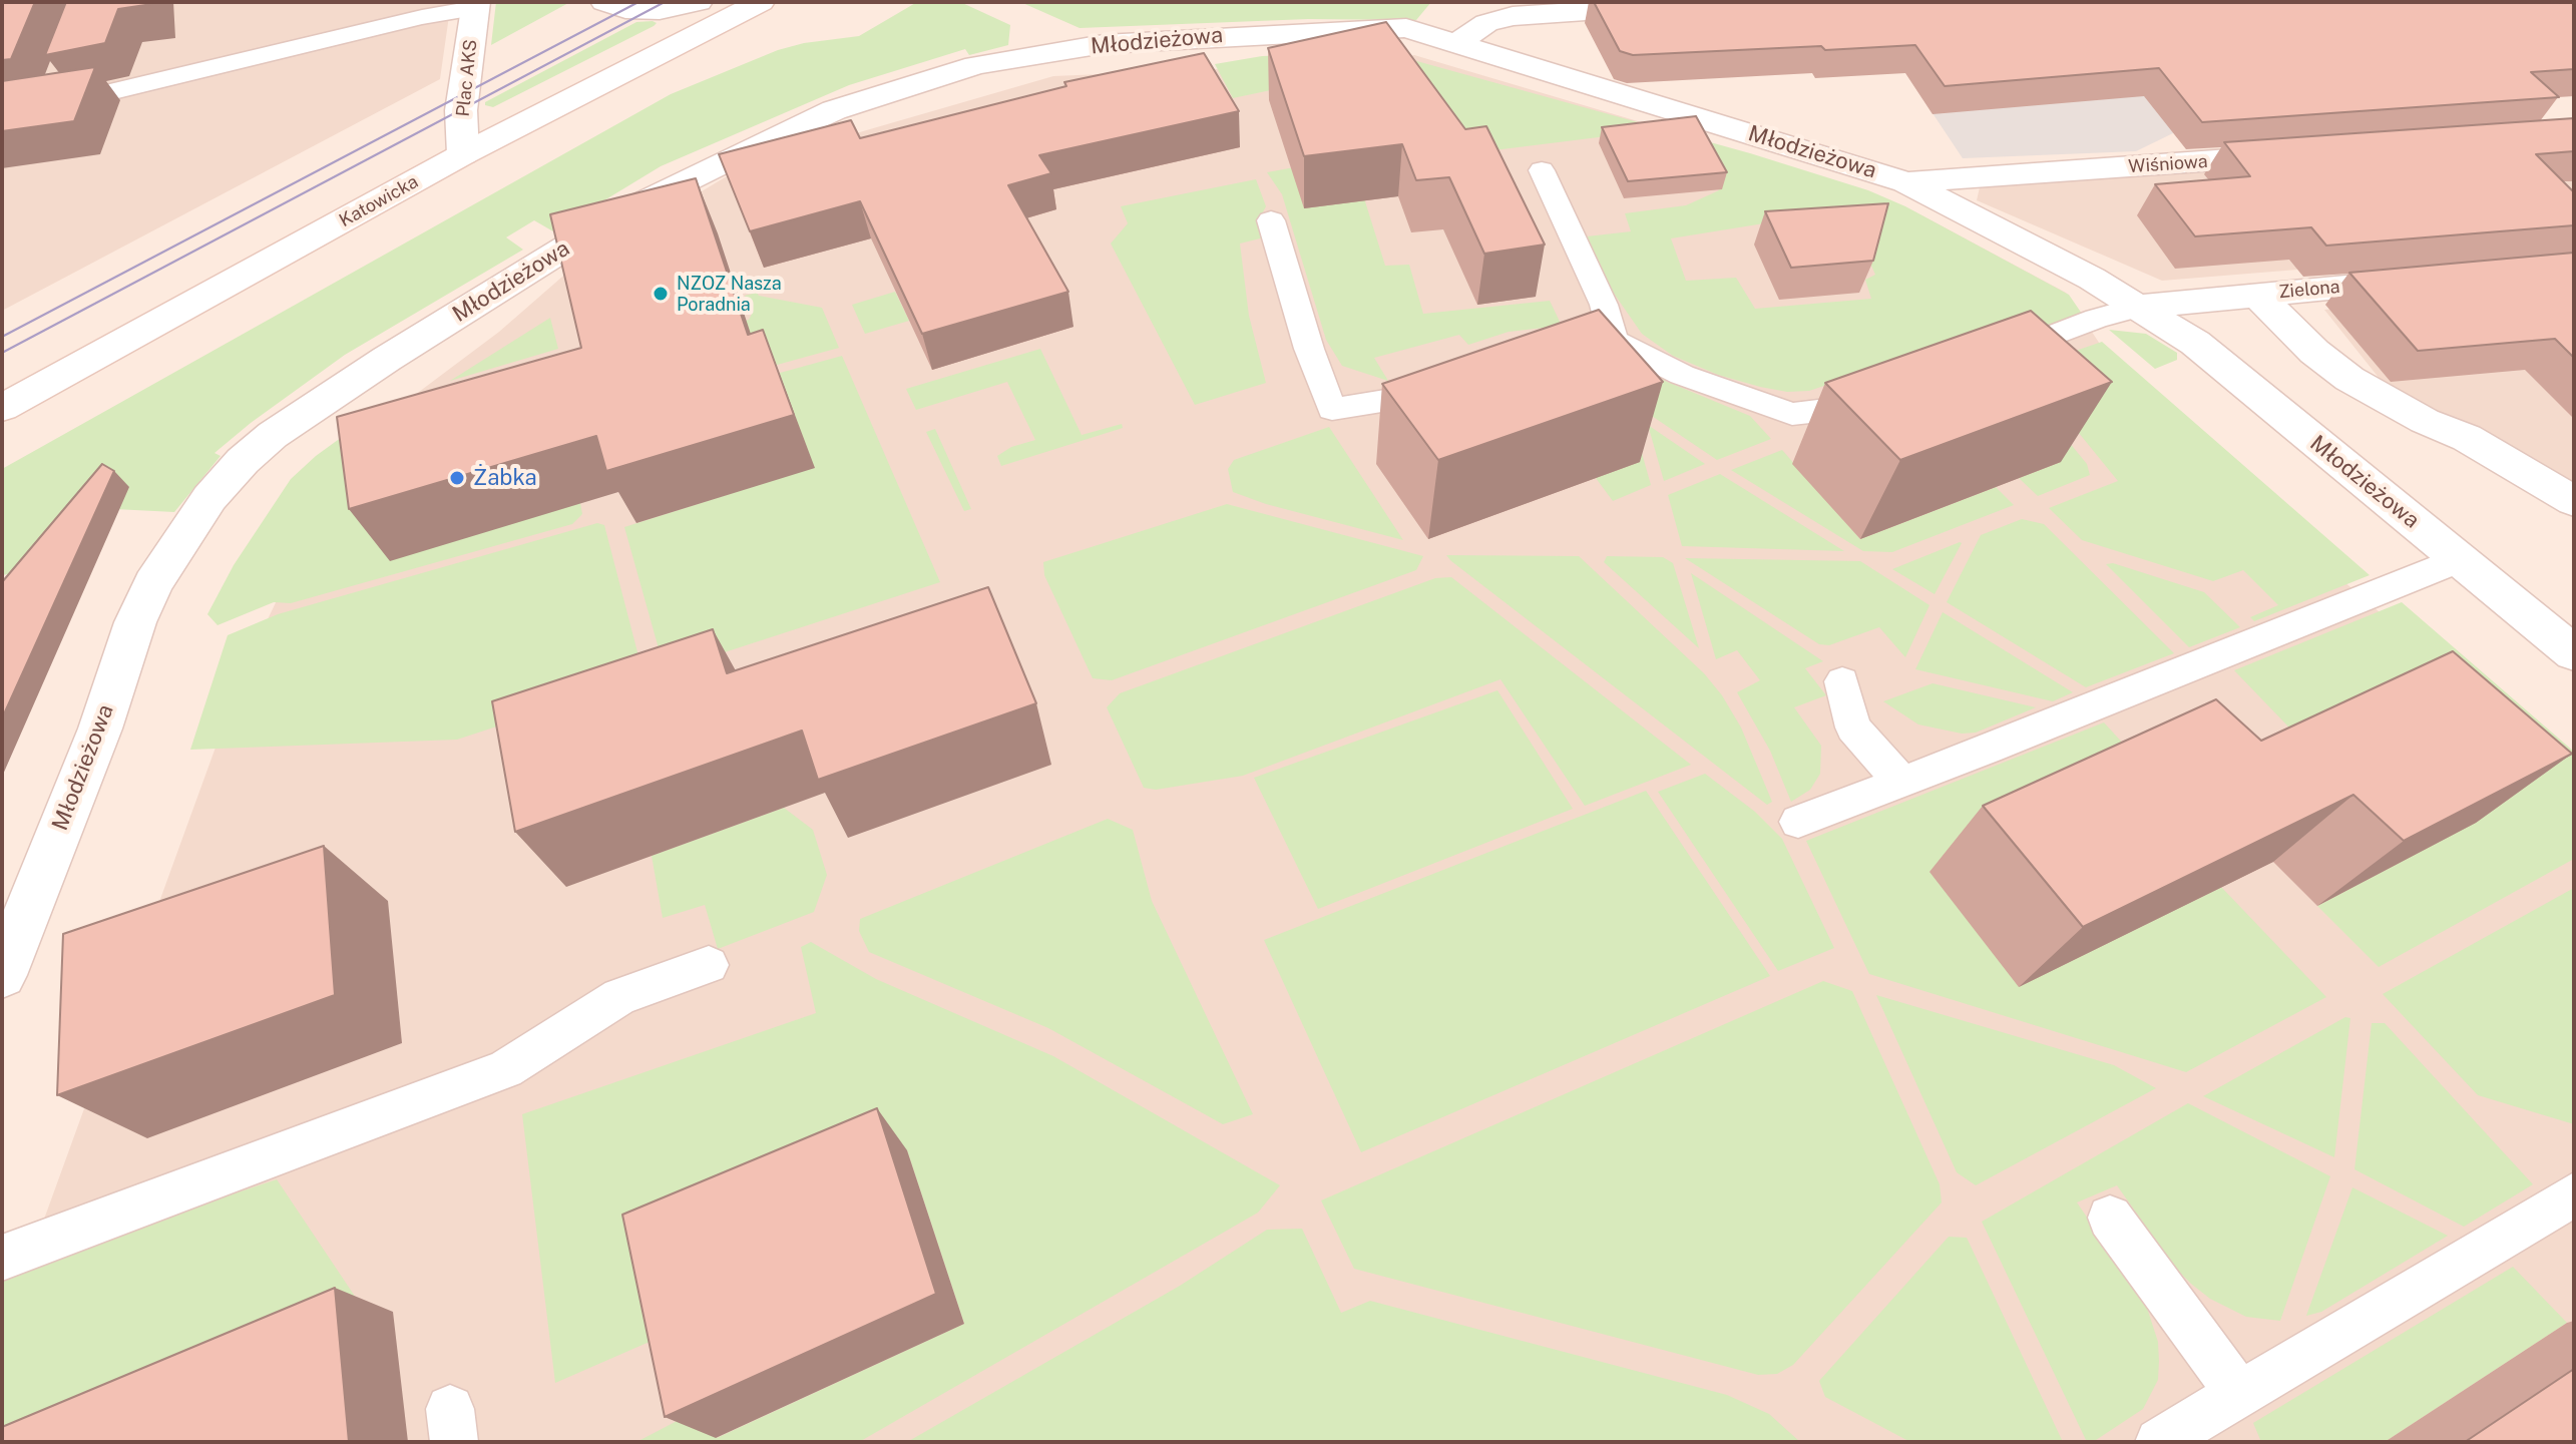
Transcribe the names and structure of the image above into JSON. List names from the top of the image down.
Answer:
{
  "streets": {
    "street": [
      "Młodzieżowa",
      "Plac AKS",
      "Wiśniowa",
      "Katowicka",
      "Zielona"
    ]
  },
  "crossings": [
    ["Młodzieżowa", "Wiśniowa"],
    ["Młodzieżowa", "Zielona"],
    ["Plac AKS", "Katowicka"]
  ],
  "places": ["NZOZ Nasza Poradnia", "Żabka"]
}
